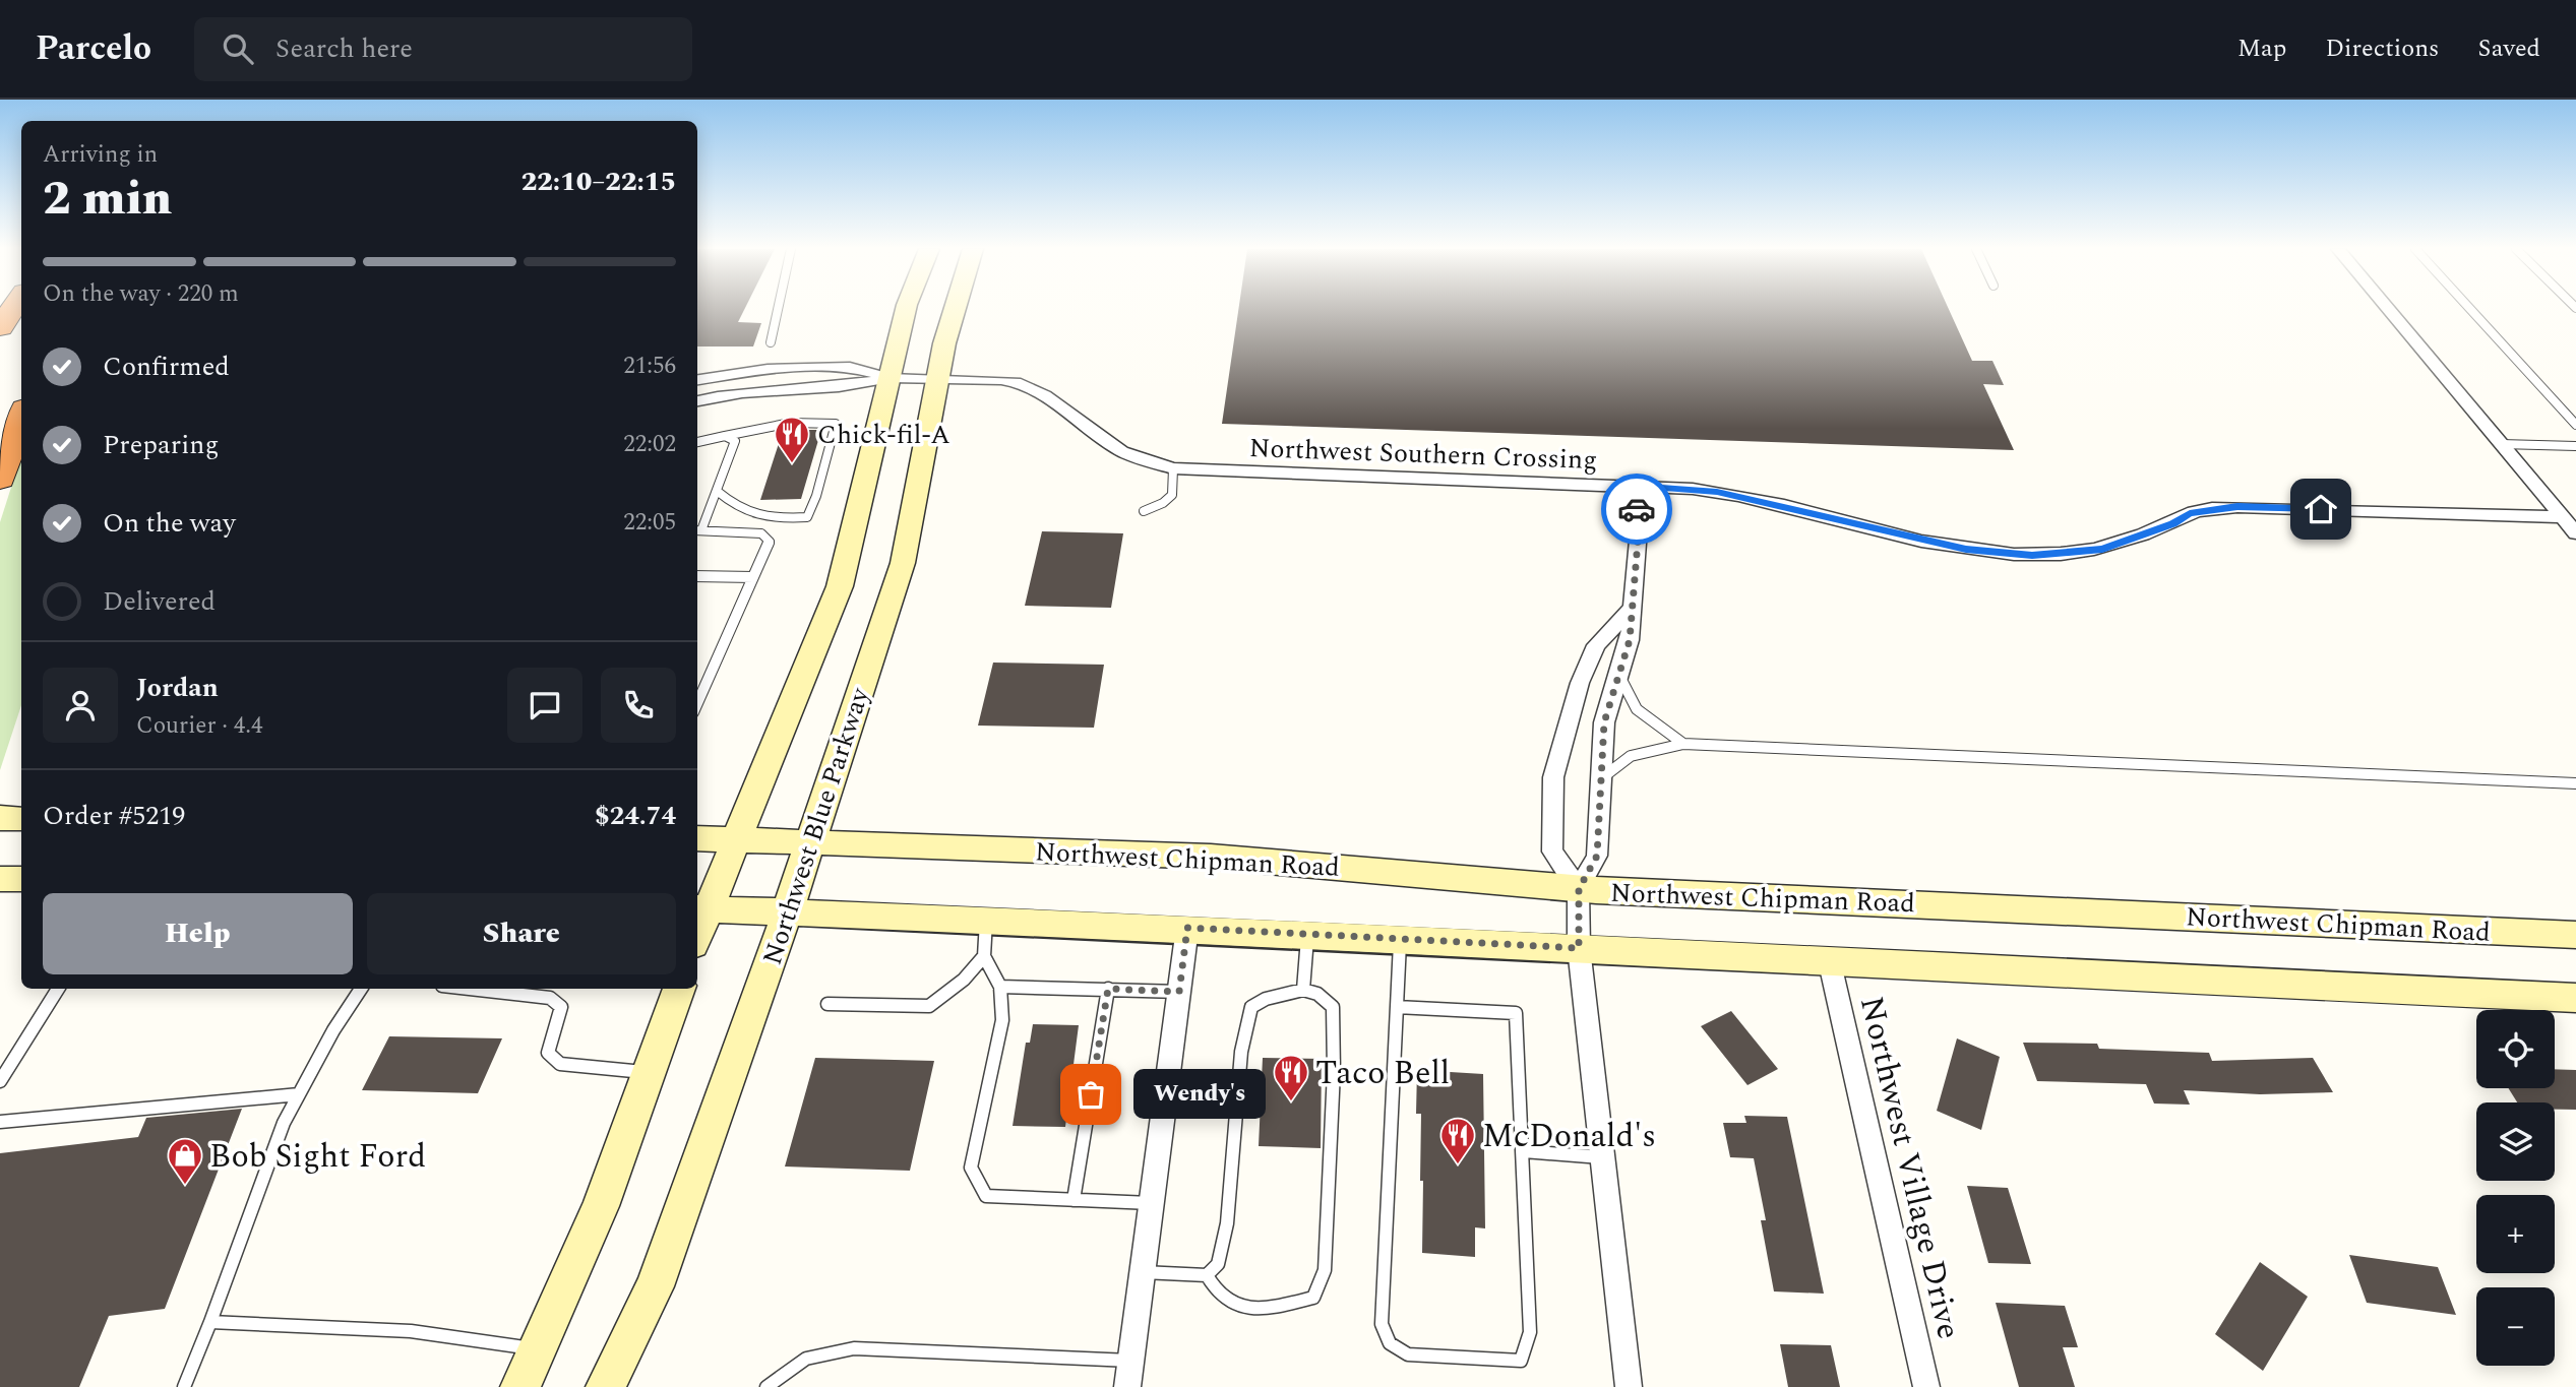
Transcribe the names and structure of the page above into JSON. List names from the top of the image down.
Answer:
{
  "streets": {
    "main road": ["Northwest Blue Parkway", "Northwest Chipman Road"],
    "street": ["Northwest Southern Crossing", "Northwest Village Drive"]
  },
  "crossings": [
    ["Northwest Southern Crossing", "Northwest Blue Parkway"],
    ["Northwest Blue Parkway", "Northwest Chipman Road"]
  ],
  "places": {
    "restaurant": ["Chick-fil-A", "Taco Bell", "McDonald's"],
    "other": ["Wendy's"],
    "shop": ["Bob Sight Ford"]
  },
  "page": {
    "header": "Parcelo",
    "search": "Search here",
    "nav": ["Map", "Directions", "Saved"],
    "heading": ["2 min", "Arriving in", "22:10–22:15"],
    "panel": [
      "Jordan",
      "Courier · 4.4",
      "Order #5219",
      "$24.74"
    ],
    "bar": "On the way · 220 m",
    "list": [
      ["Confirmed", "21:56"],
      ["Preparing", "22:02"],
      ["On the way", "22:05"],
      "Delivered"
    ],
    "buttons": ["Help", "Share"],
    "map_buttons": ["+", "−"],
    "bubble": "Wendy's"
  }
}
